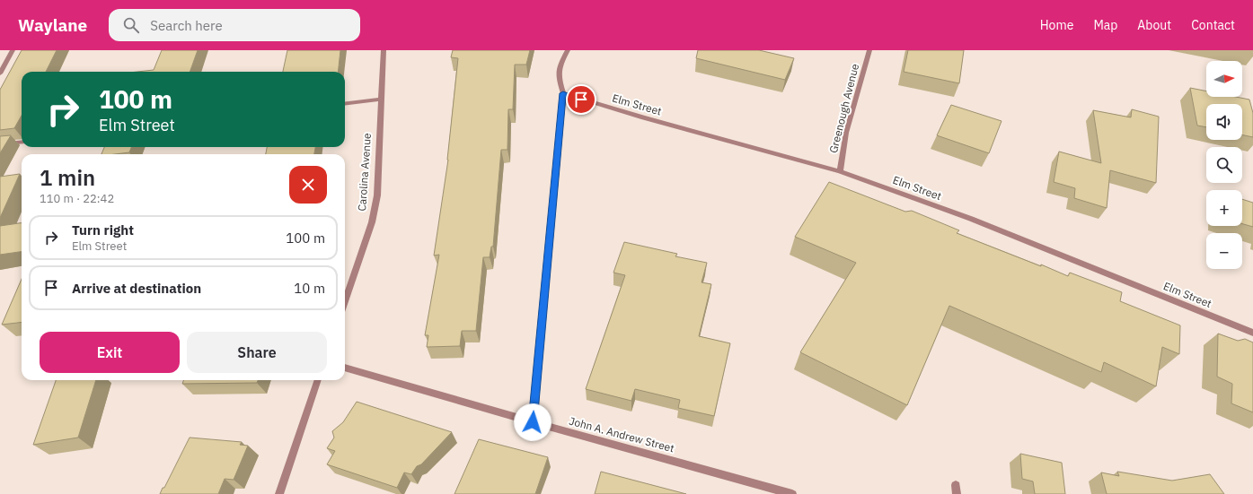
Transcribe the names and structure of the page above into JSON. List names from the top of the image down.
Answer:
{
  "streets": {
    "street": [
      "Elm Street",
      "Greenough Avenue",
      "Carolina Avenue",
      "John A. Andrew Street"
    ]
  },
  "crossings": [
    ["Elm Street", "Greenough Avenue"]
  ],
  "north": "right",
  "page": {
    "header": "Waylane",
    "search": "Search here",
    "nav": [
      "Home",
      "Map",
      "About",
      "Contact"
    ],
    "map_buttons": ["+", "−"],
    "turn": ["100 m", "Elm Street"],
    "heading": ["1 min", "110 m · 22:42"],
    "list": [
      {
        "name": "Turn right",
        "note": "Elm Street",
        "value": "100 m"
      },
      {
        "name": "Arrive at destination",
        "value": "10 m"
      }
    ],
    "buttons": ["Exit", "Share"]
  }
}
